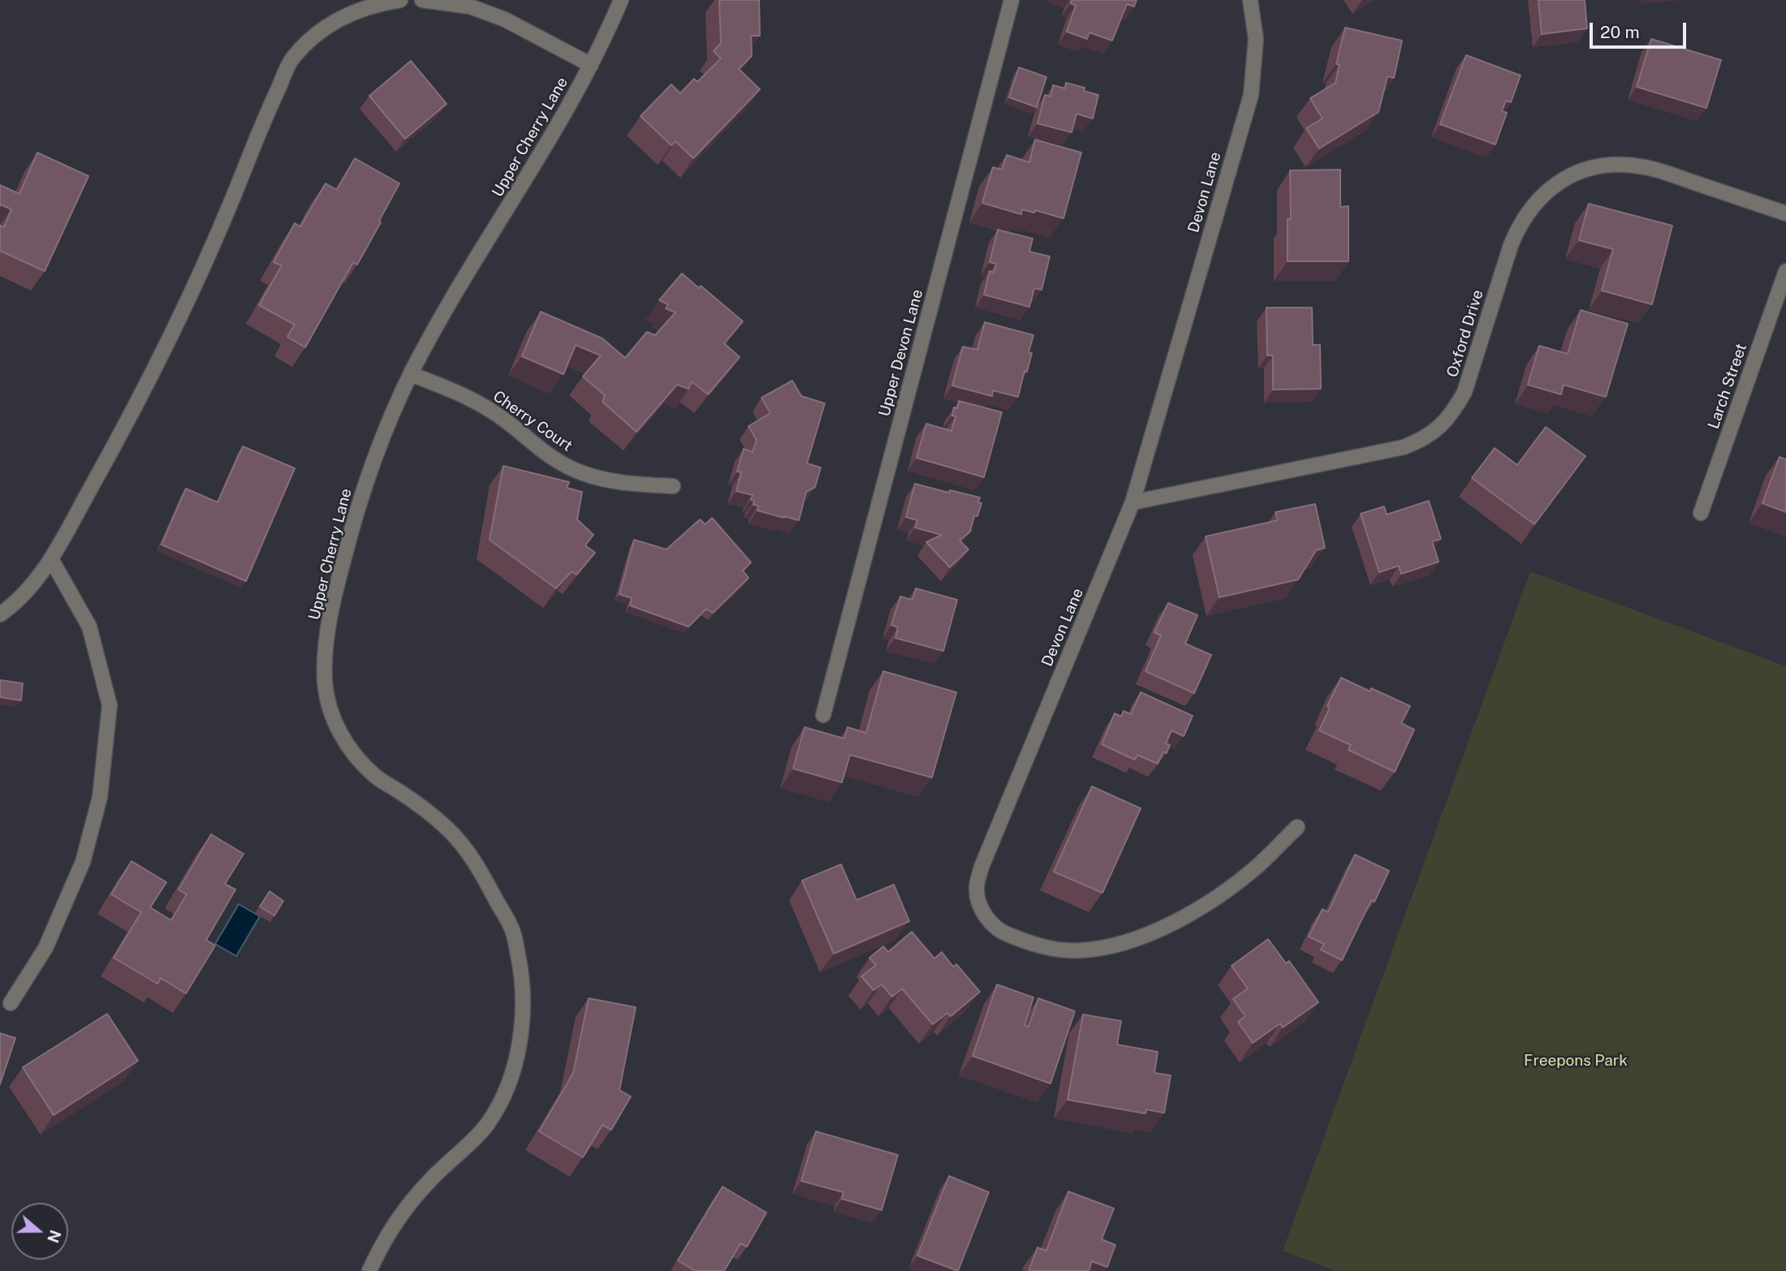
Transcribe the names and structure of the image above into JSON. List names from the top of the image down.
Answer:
{
  "streets": {
    "street": [
      "Upper Cherry Lane",
      "Devon Lane",
      "Oxford Drive",
      "Upper Devon Lane",
      "Larch Street",
      "Cherry Court"
    ]
  },
  "crossings": [
    ["Upper Cherry Lane", "Cherry Court"],
    ["Devon Lane", "Oxford Drive"]
  ],
  "parks": ["Freepons Park"],
  "scale_bar": "20 m",
  "north": "right"
}
